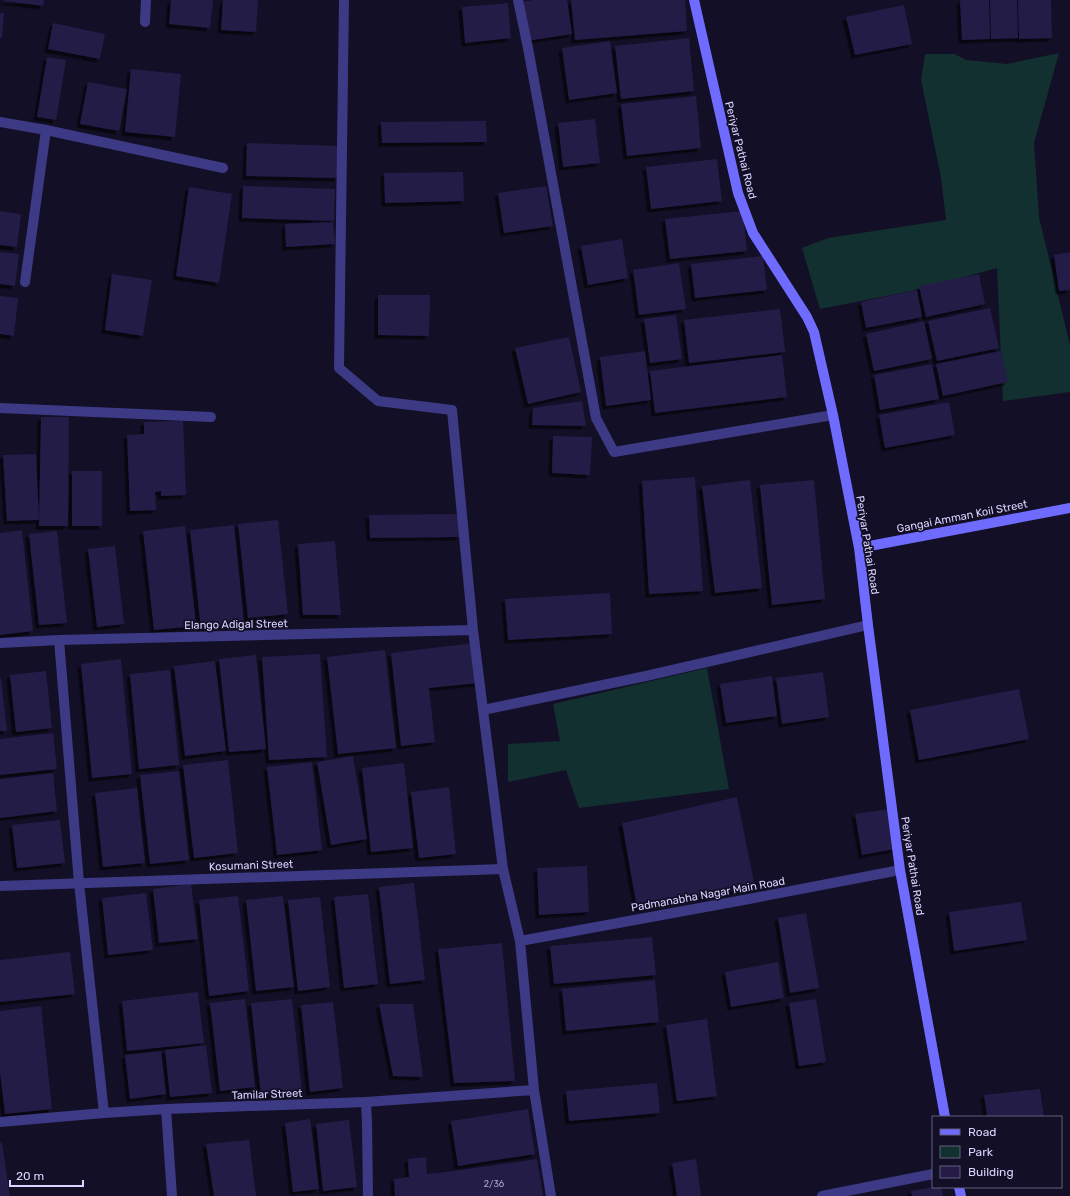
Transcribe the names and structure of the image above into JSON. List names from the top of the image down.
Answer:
{
  "streets": {
    "street": [
      "Periyar Pathai Road",
      "Gangai Amman Koil Street",
      "Elango Adigal Street",
      "Kosumani Street",
      "Padmanabha Nagar Main Road",
      "Tamilar Street"
    ]
  },
  "crossings": [
    ["Periyar Pathai Road", "Gangai Amman Koil Street"],
    ["Periyar Pathai Road", "Padmanabha Nagar Main Road"]
  ],
  "house_numbers": ["2/36"],
  "legend": ["Road", "Park", "Building"],
  "scale_bar": "20 m"
}
